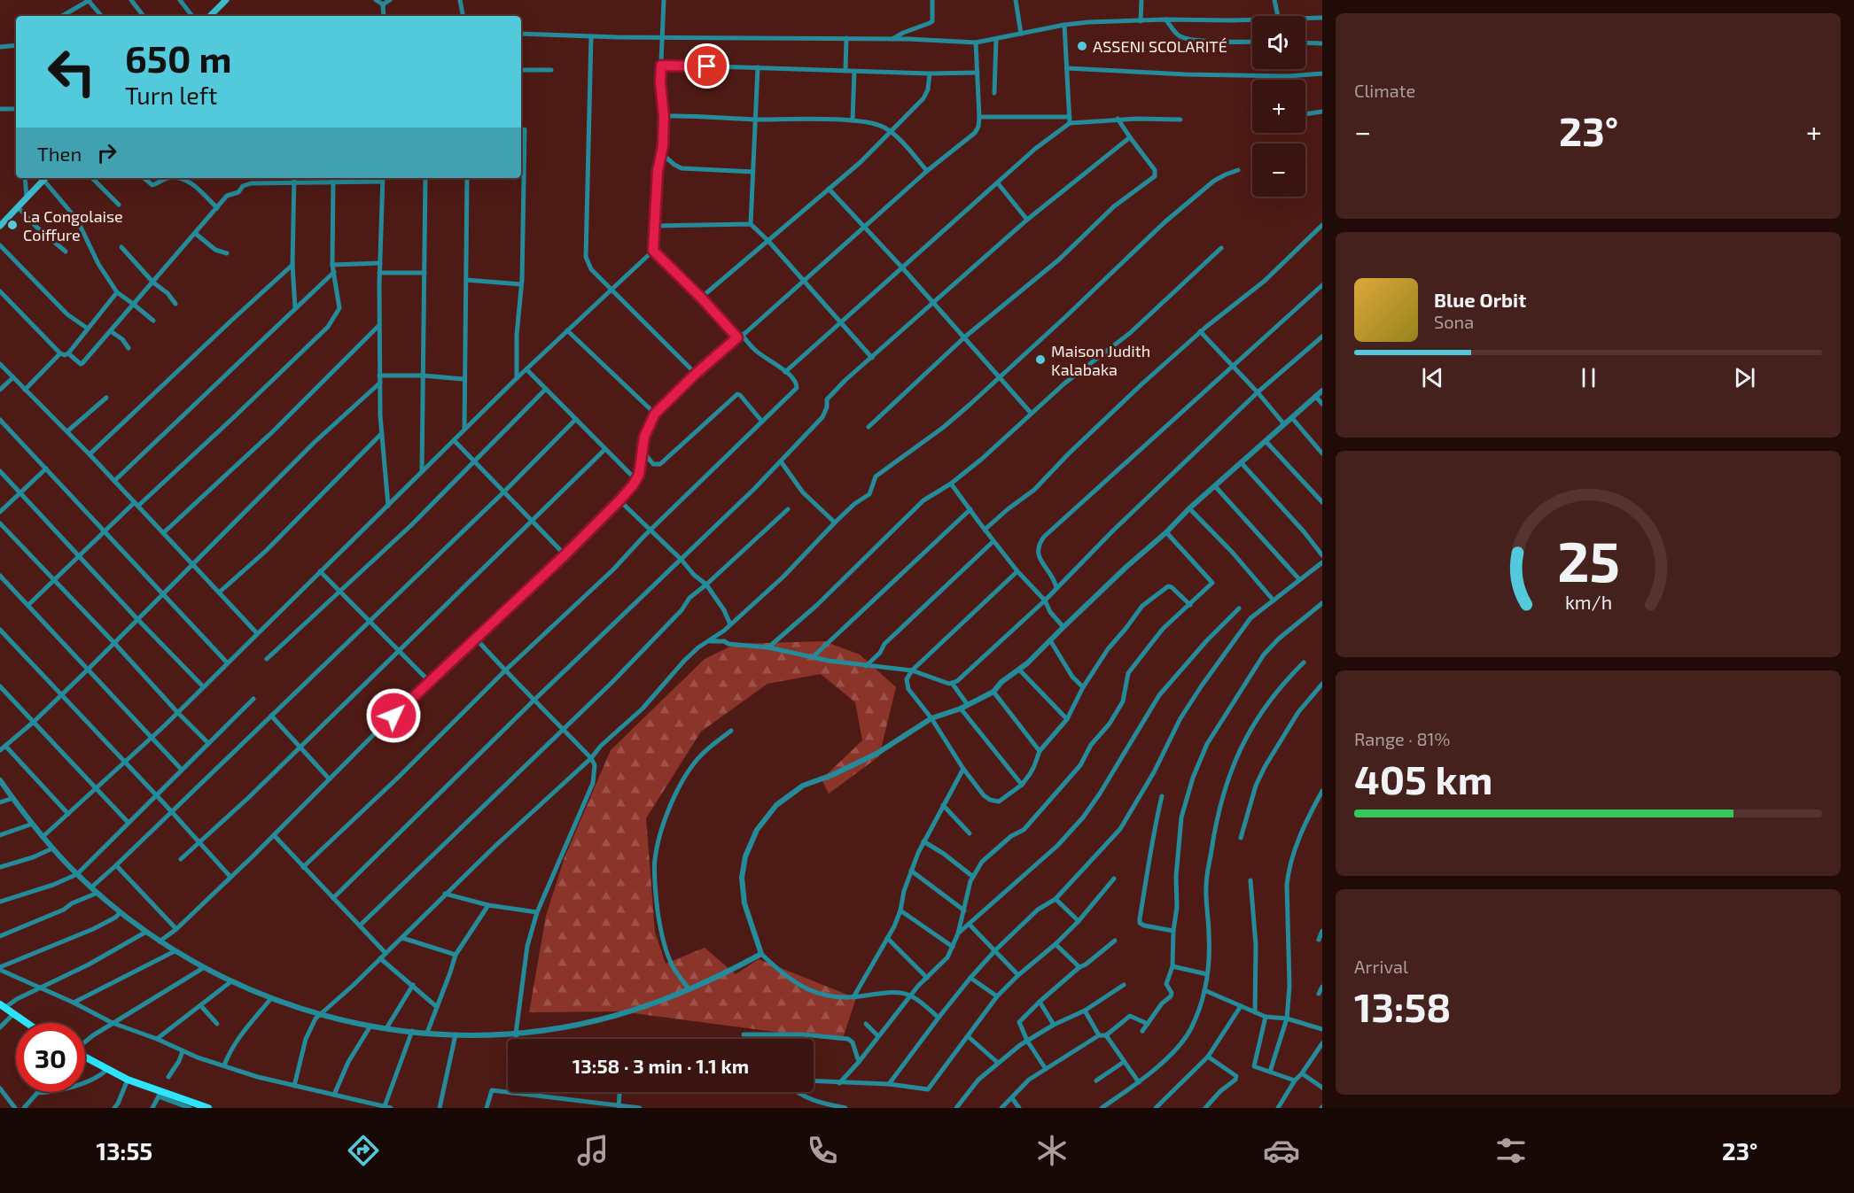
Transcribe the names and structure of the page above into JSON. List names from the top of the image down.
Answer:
{
  "places": ["ASSENI SCOLARITÉ", "La Congolaise Coiffure", "Maison Judith Kalabaka"],
  "page": {
    "tile": [
      "Climate",
      ["Range · 81%", "405 km"],
      ["Arrival", "13:58"]
    ],
    "map_buttons": ["+", "−"],
    "turn": ["650 m", "Turn left"],
    "heat": ["−", "23°", "+"],
    "then": "Then",
    "song": ["Blue Orbit", "Sona"],
    "limit": "30",
    "trip": "13:58 · 3 min · 1.1 km",
    "tabs": ["13:55", "23°"],
    "gauge": ["25", "km/h"]
  }
}
